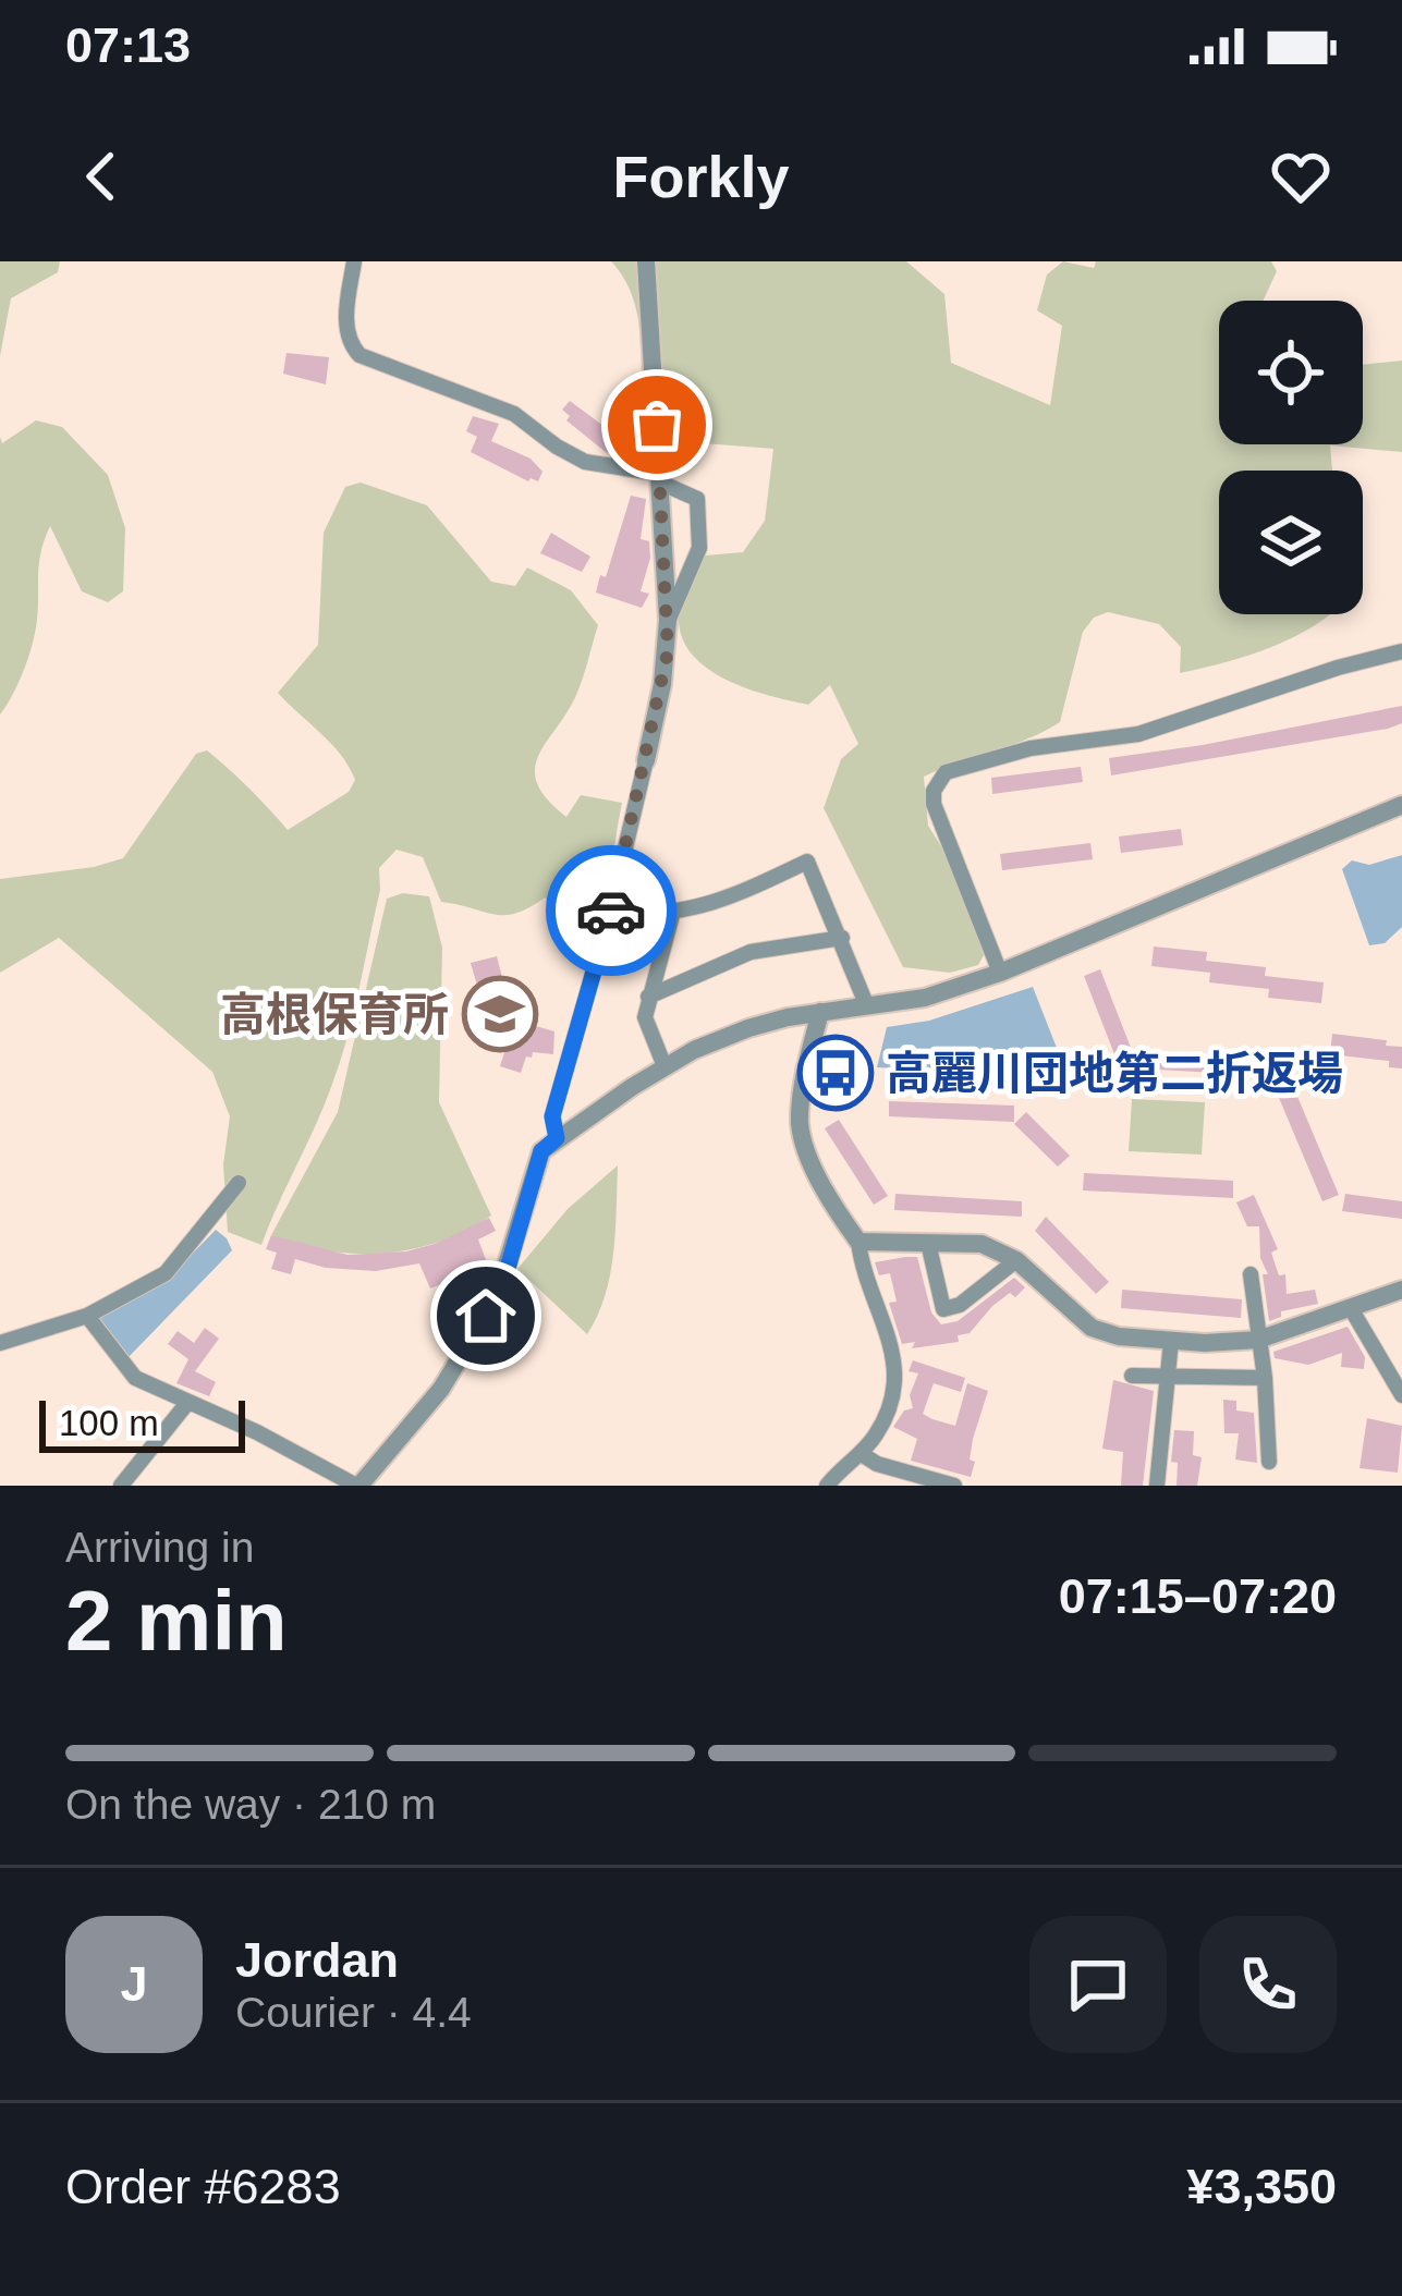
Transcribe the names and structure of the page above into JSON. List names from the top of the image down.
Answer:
{
  "places": {
    "school or university": ["高根保育所"],
    "bus stop": ["高麗川団地第二折返場"]
  },
  "scale_bar": "100 m",
  "page": {
    "status": "07:13",
    "header": "Forkly",
    "scale": "100 m",
    "heading": ["2 min", "Arriving in", "07:15–07:20"],
    "panel": [
      "Jordan",
      "Courier · 4.4",
      "Order #6283",
      "¥3,350"
    ],
    "bar": "On the way · 210 m",
    "round": "J"
  }
}
